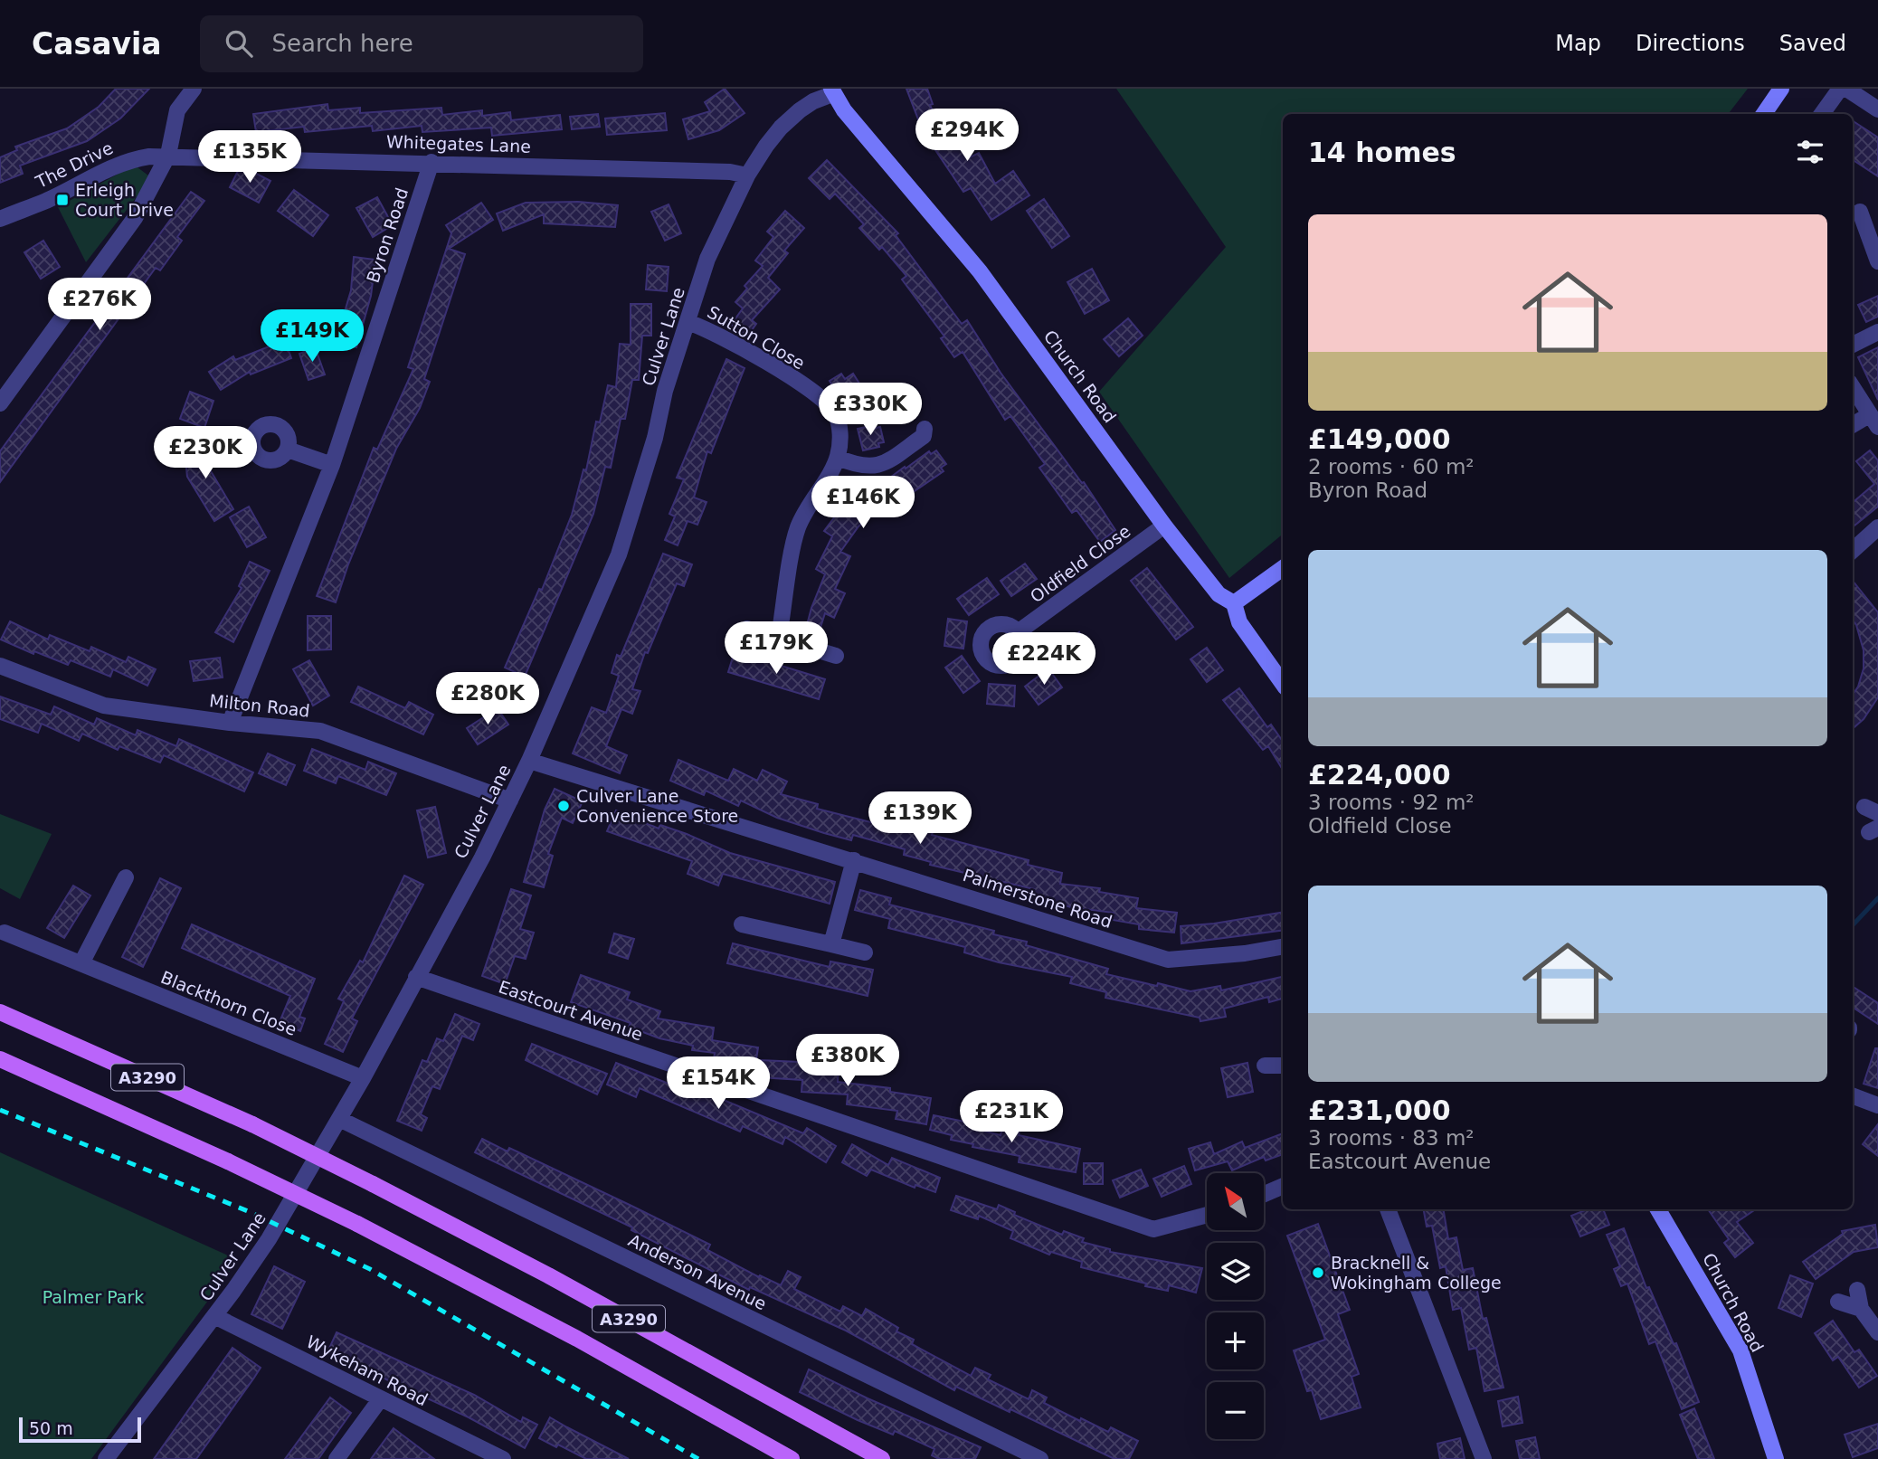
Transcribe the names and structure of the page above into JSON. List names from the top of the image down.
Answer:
{
  "streets": {
    "main road": ["Church Road", "A3290"],
    "street": [
      "Whitegates Lane",
      "The Drive",
      "Byron Road",
      "Culver Lane",
      "Sutton Close",
      "Oldfield Close",
      "Milton Road",
      "Palmerstone Road",
      "Blackthorn Close",
      "Eastcourt Avenue",
      "Anderson Avenue",
      "Wykeham Road"
    ]
  },
  "crossings": [
    ["Whitegates Lane", "The Drive"],
    ["Whitegates Lane", "Byron Road"],
    ["Whitegates Lane", "Culver Lane"],
    ["Byron Road", "Milton Road"],
    ["Culver Lane", "Sutton Close"],
    ["Culver Lane", "Church Road"],
    ["Culver Lane", "Milton Road"],
    ["Culver Lane", "Palmerstone Road"],
    ["Culver Lane", "Blackthorn Close"],
    ["Culver Lane", "Eastcourt Avenue"],
    ["Culver Lane", "Anderson Avenue"],
    ["Culver Lane", "Wykeham Road"],
    ["Church Road", "Oldfield Close"]
  ],
  "parks": ["Palmer Park"],
  "places": {
    "transit": ["Erleigh Court Drive"],
    "other": ["Culver Lane Convenience Store", "Bracknell & Wokingham College"]
  },
  "scale_bar": "50 m",
  "north": "top left",
  "page": {
    "header": "Casavia",
    "search": "Search here",
    "nav": ["Map", "Directions", "Saved"],
    "price": [
      "£294K",
      "£135K",
      "£276K",
      "£149K",
      "£330K",
      "£230K",
      "£146K",
      "£179K",
      "£224K",
      "£280K",
      "£139K",
      "£380K",
      "£154K",
      "£231K"
    ],
    "heading": "14 homes",
    "list": [
      {
        "name": "£149,000",
        "note": "2 rooms · 60 m² · Byron Road"
      },
      {
        "name": "£224,000",
        "note": "3 rooms · 92 m² · Oldfield Close"
      },
      {
        "name": "£231,000",
        "note": "3 rooms · 83 m² · Eastcourt Avenue"
      }
    ],
    "map_buttons": ["+", "−"],
    "scale": "50 m"
  }
}
